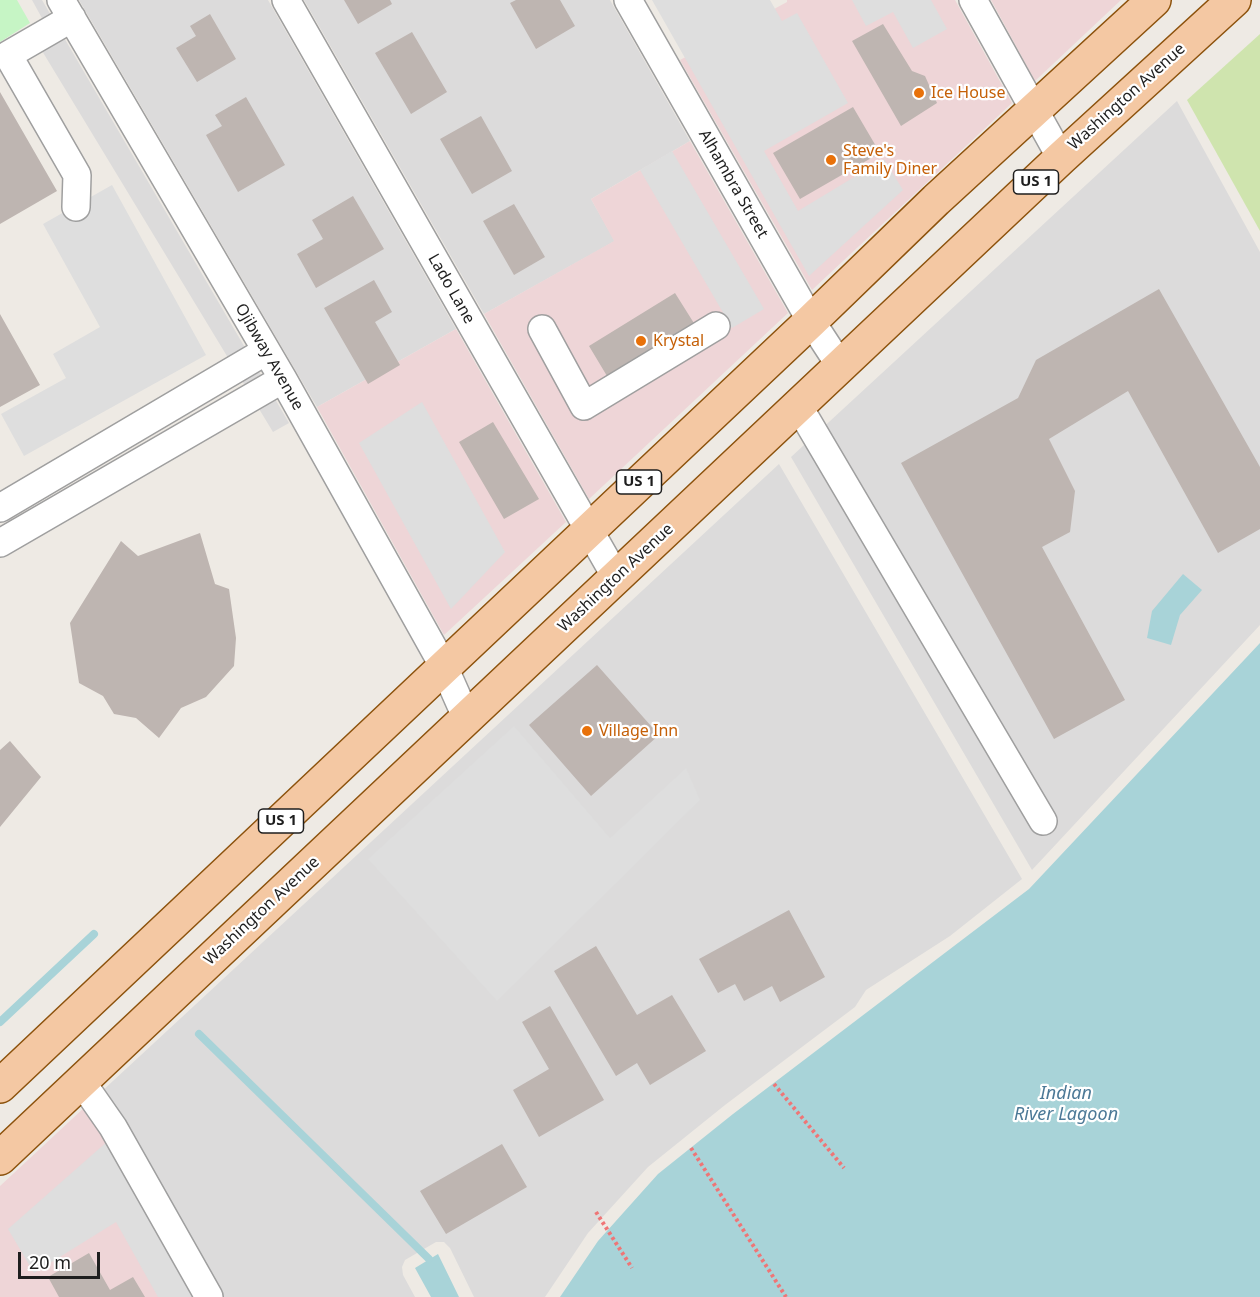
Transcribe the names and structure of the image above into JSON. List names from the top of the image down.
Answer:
{
  "streets": {
    "main road": ["Washington Avenue", "US 1"],
    "street": ["Alhambra Street", "Lado Lane", "Ojibway Avenue"]
  },
  "crossings": [
    ["Washington Avenue", "Alhambra Street"],
    ["Washington Avenue", "Lado Lane"],
    ["Washington Avenue", "Ojibway Avenue"],
    ["US 1", "Alhambra Street"],
    ["US 1", "Lado Lane"],
    ["US 1", "Ojibway Avenue"]
  ],
  "water": ["Indian River Lagoon"],
  "places": [
    "Ice House",
    "Steve's Family Diner",
    "Krystal",
    "Village Inn"
  ],
  "scale_bar": "20 m"
}
